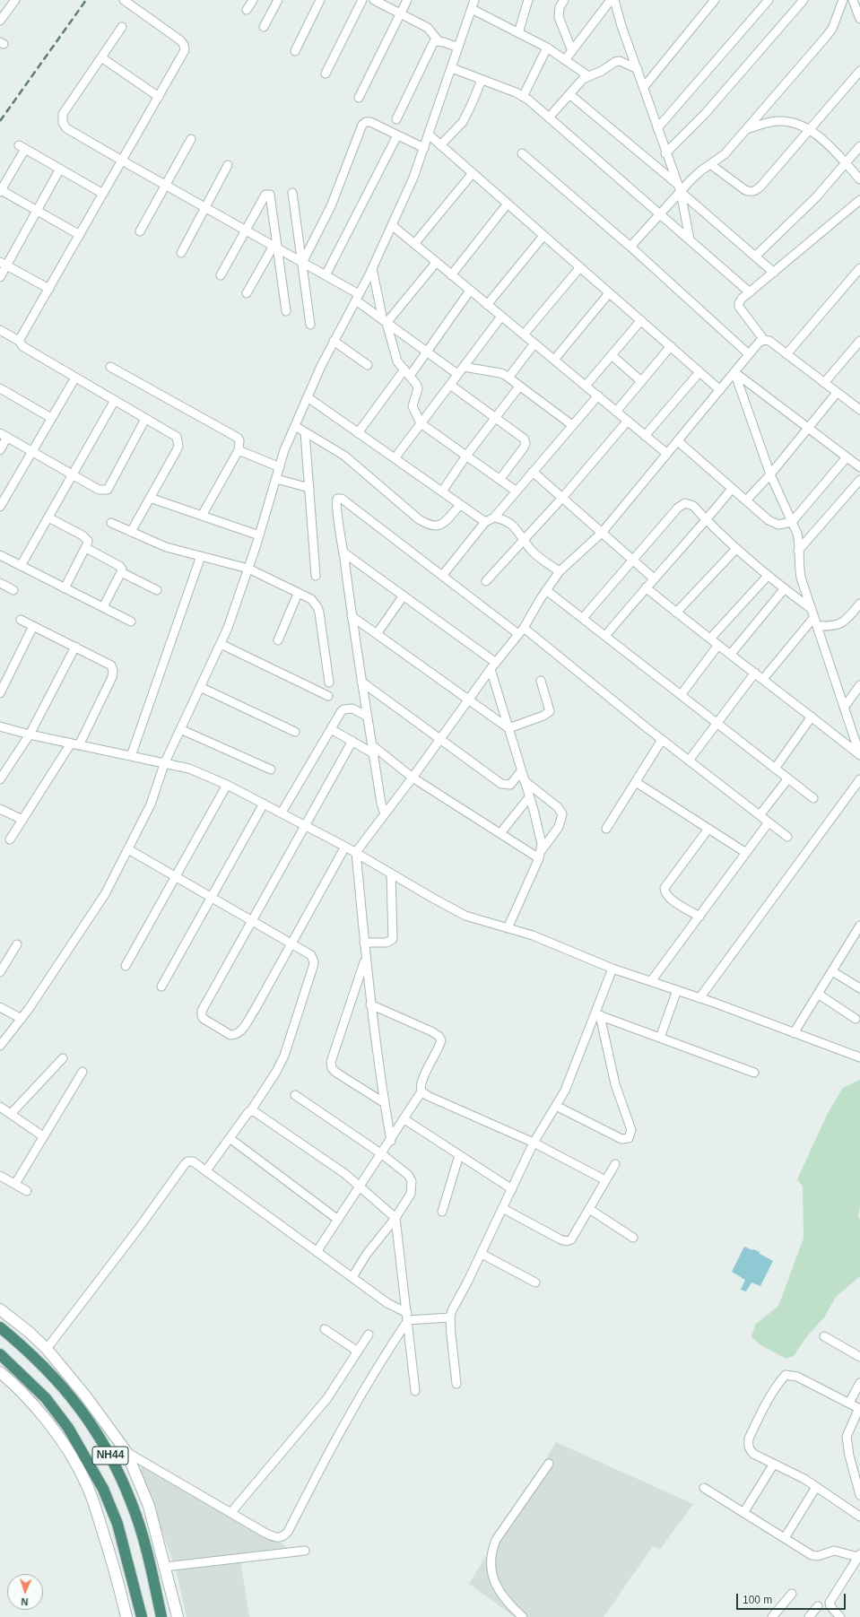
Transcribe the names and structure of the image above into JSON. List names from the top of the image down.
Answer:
{
  "streets": {
    "highway": ["NH44"]
  },
  "scale_bar": "100 m",
  "north": "bottom"
}
